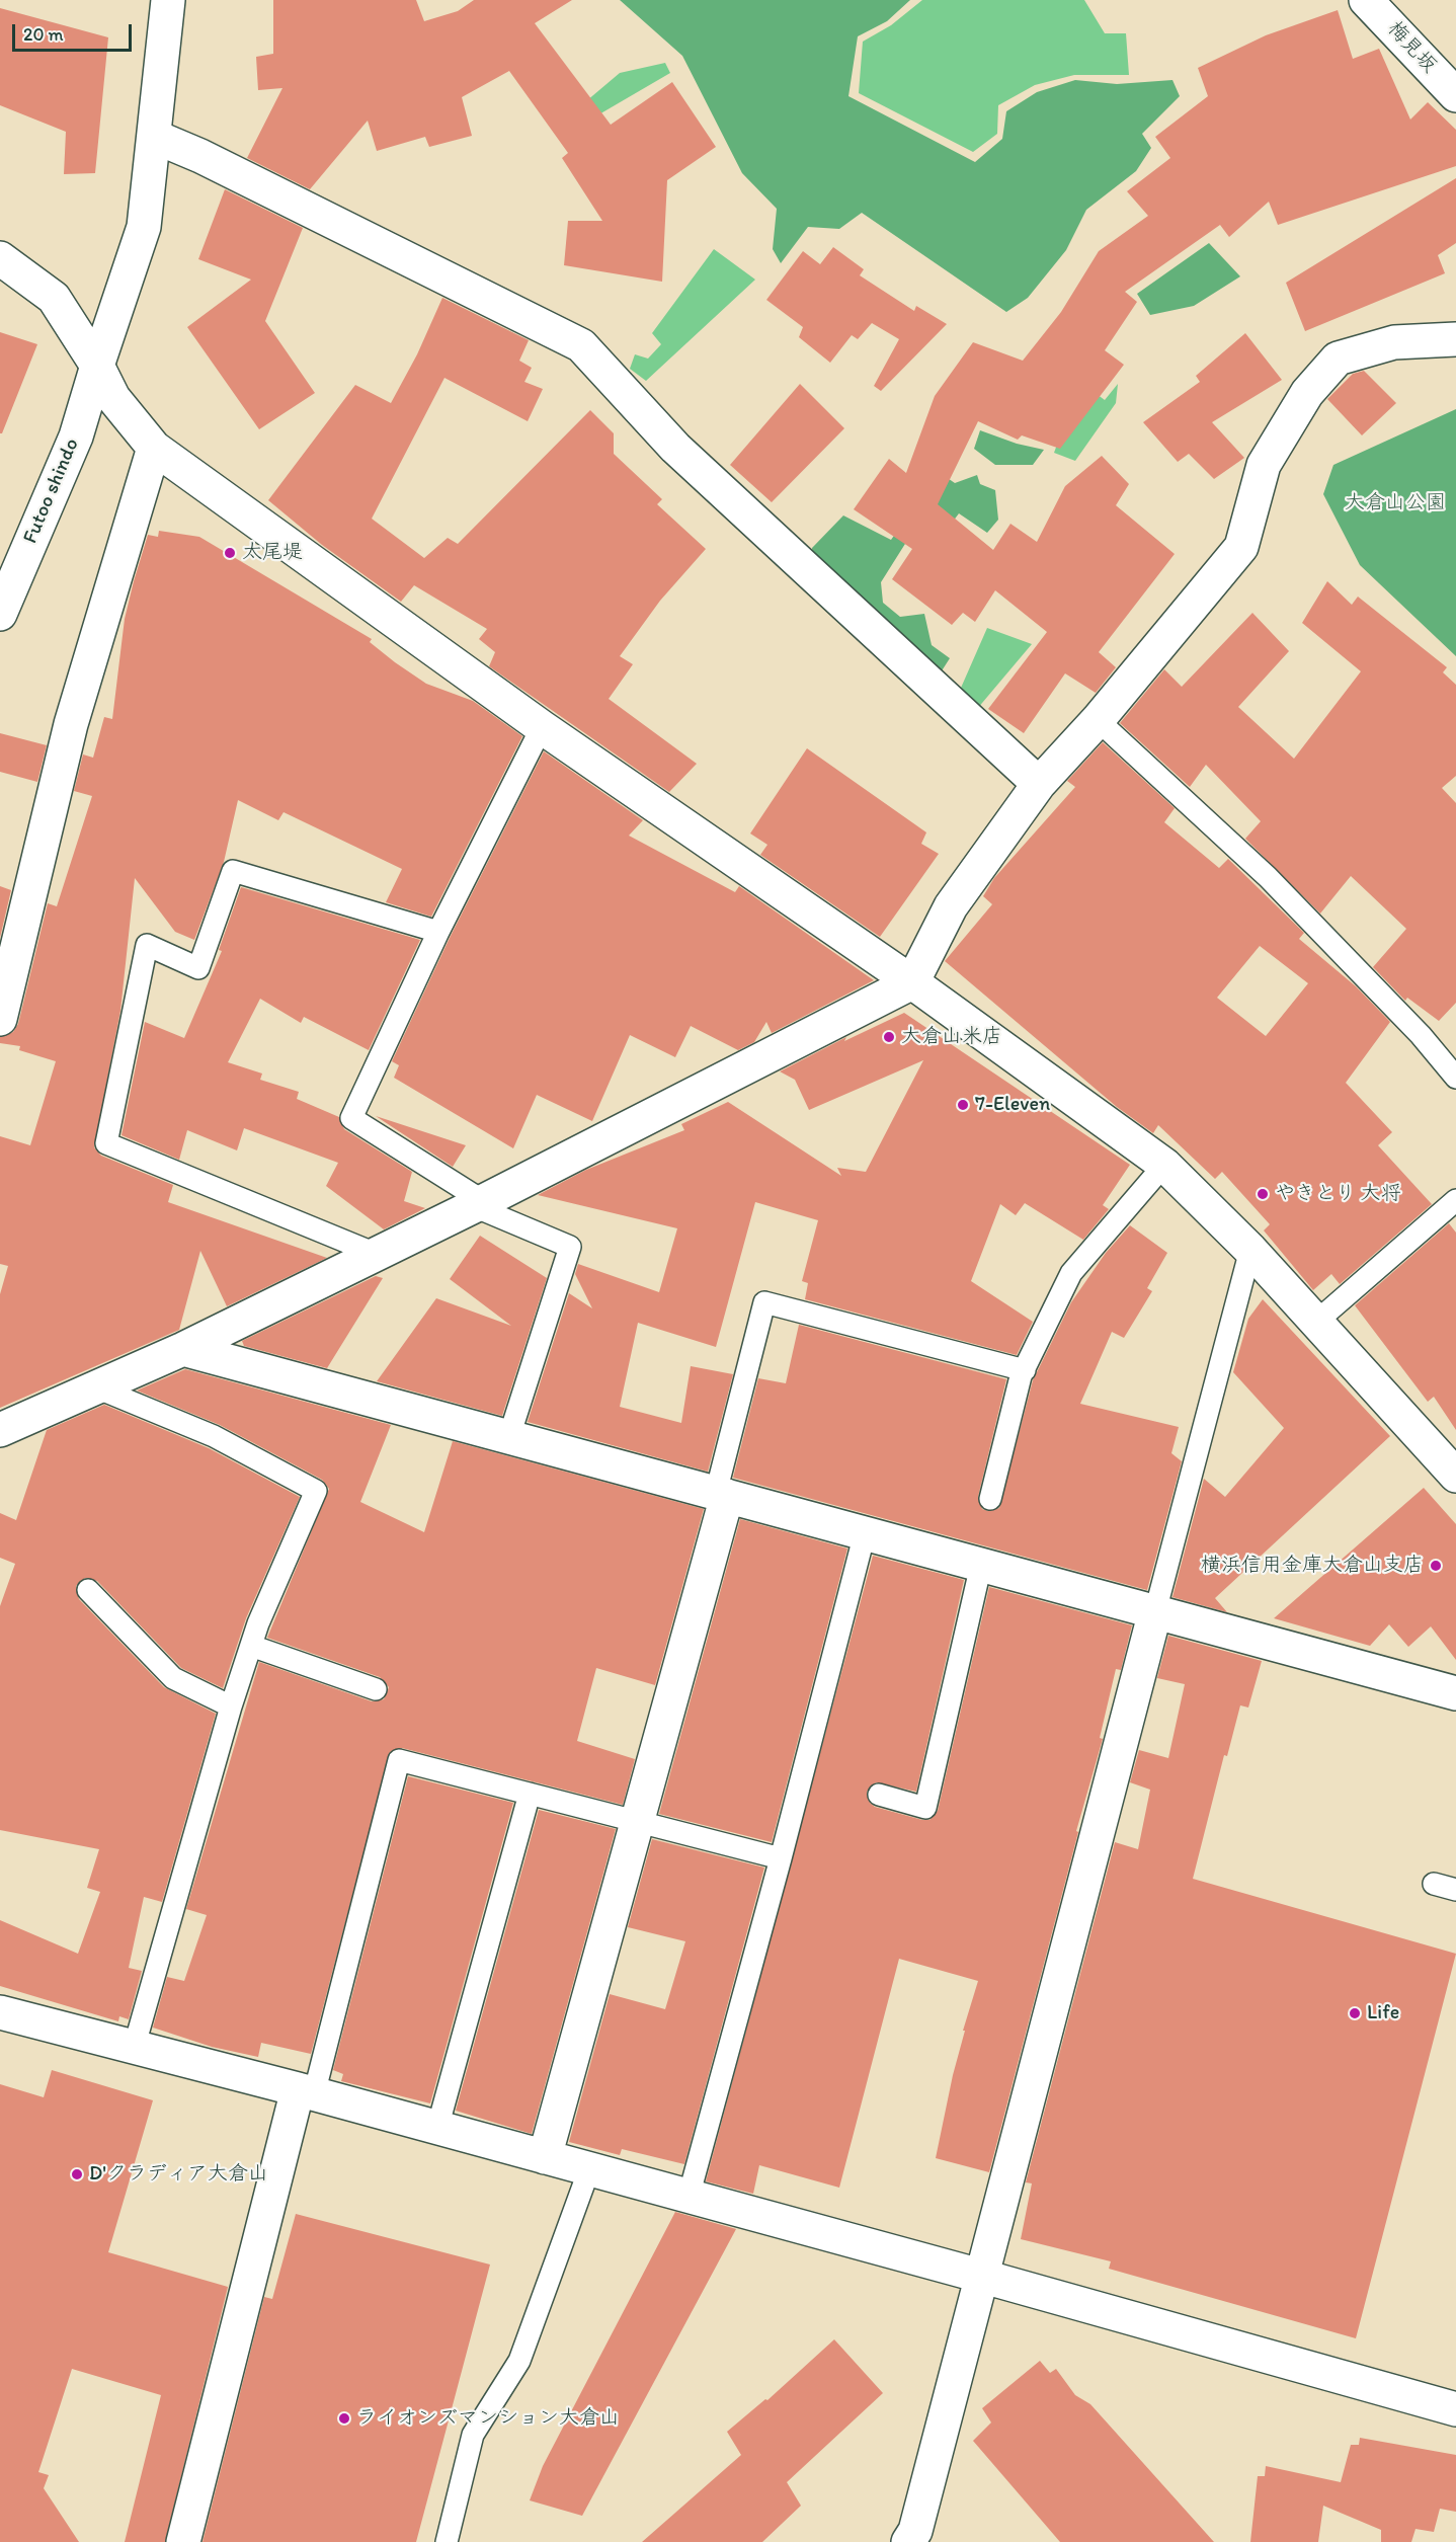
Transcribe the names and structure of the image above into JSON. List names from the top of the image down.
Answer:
{
  "streets": {
    "street": ["梅見坂", "Futoo shindo"]
  },
  "parks": ["大倉山公園"],
  "places": [
    "太尾堤",
    "大倉山米店",
    "7-Eleven",
    "やきとり 大将",
    "横浜信用金庫大倉山支店",
    "Life",
    "D'クラディア大倉山",
    "ライオンズマンション大倉山"
  ],
  "scale_bar": "20 m"
}
